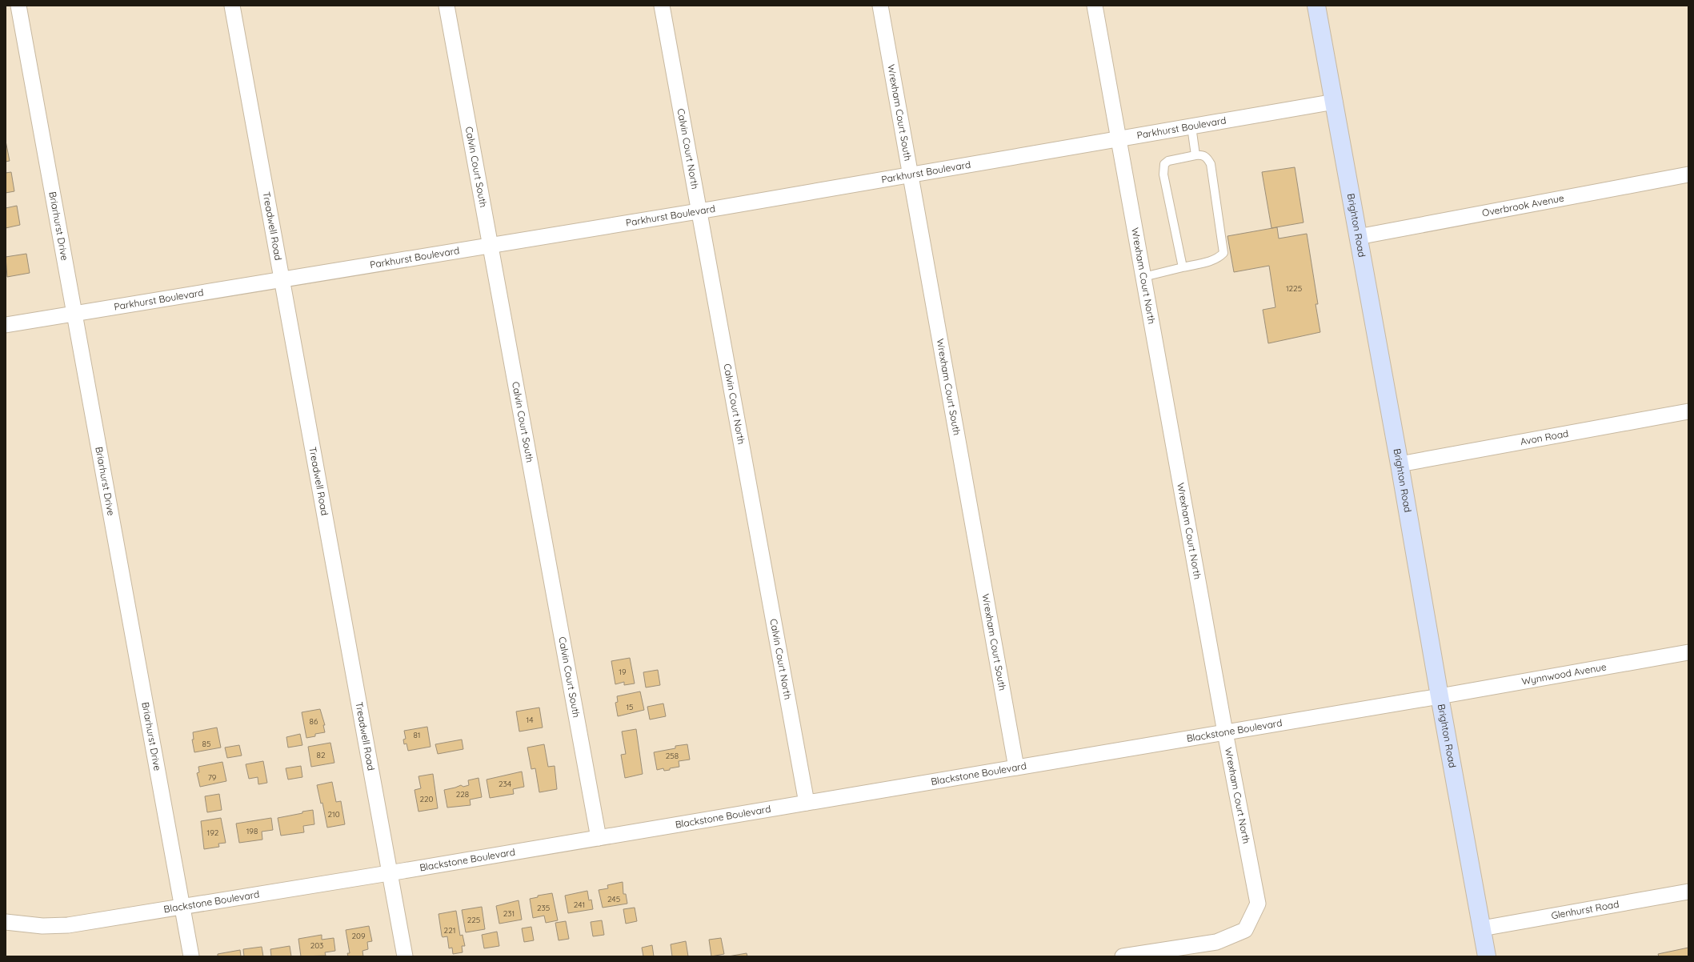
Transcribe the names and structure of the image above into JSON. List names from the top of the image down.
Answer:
{
  "streets": {
    "street": [
      "Wrexham Court South",
      "Parkhurst Boulevard",
      "Calvin Court North",
      "Calvin Court South",
      "Overbrook Avenue",
      "Briarhurst Drive",
      "Treadwell Road",
      "Brighton Road",
      "Wrexham Court North",
      "Avon Road",
      "Wynnwood Avenue",
      "Blackstone Boulevard",
      "Glenhurst Road"
    ]
  },
  "crossings": [
    ["Wrexham Court South", "Parkhurst Boulevard"],
    ["Wrexham Court South", "Blackstone Boulevard"],
    ["Parkhurst Boulevard", "Calvin Court North"],
    ["Parkhurst Boulevard", "Calvin Court South"],
    ["Parkhurst Boulevard", "Briarhurst Drive"],
    ["Parkhurst Boulevard", "Treadwell Road"],
    ["Parkhurst Boulevard", "Brighton Road"],
    ["Parkhurst Boulevard", "Wrexham Court North"],
    ["Calvin Court North", "Blackstone Boulevard"],
    ["Calvin Court South", "Blackstone Boulevard"],
    ["Overbrook Avenue", "Brighton Road"],
    ["Briarhurst Drive", "Blackstone Boulevard"],
    ["Treadwell Road", "Blackstone Boulevard"],
    ["Brighton Road", "Avon Road"],
    ["Brighton Road", "Wynnwood Avenue"],
    ["Brighton Road", "Blackstone Boulevard"],
    ["Brighton Road", "Glenhurst Road"],
    ["Wrexham Court North", "Blackstone Boulevard"],
    ["Wynnwood Avenue", "Blackstone Boulevard"]
  ],
  "house_numbers": [
    "1225",
    "19",
    "15",
    "14",
    "86",
    "81",
    "85",
    "82",
    "258",
    "79",
    "234",
    "228",
    "220",
    "210",
    "198",
    "192",
    "245",
    "241",
    "235",
    "231",
    "225",
    "221",
    "209",
    "203"
  ]
}
